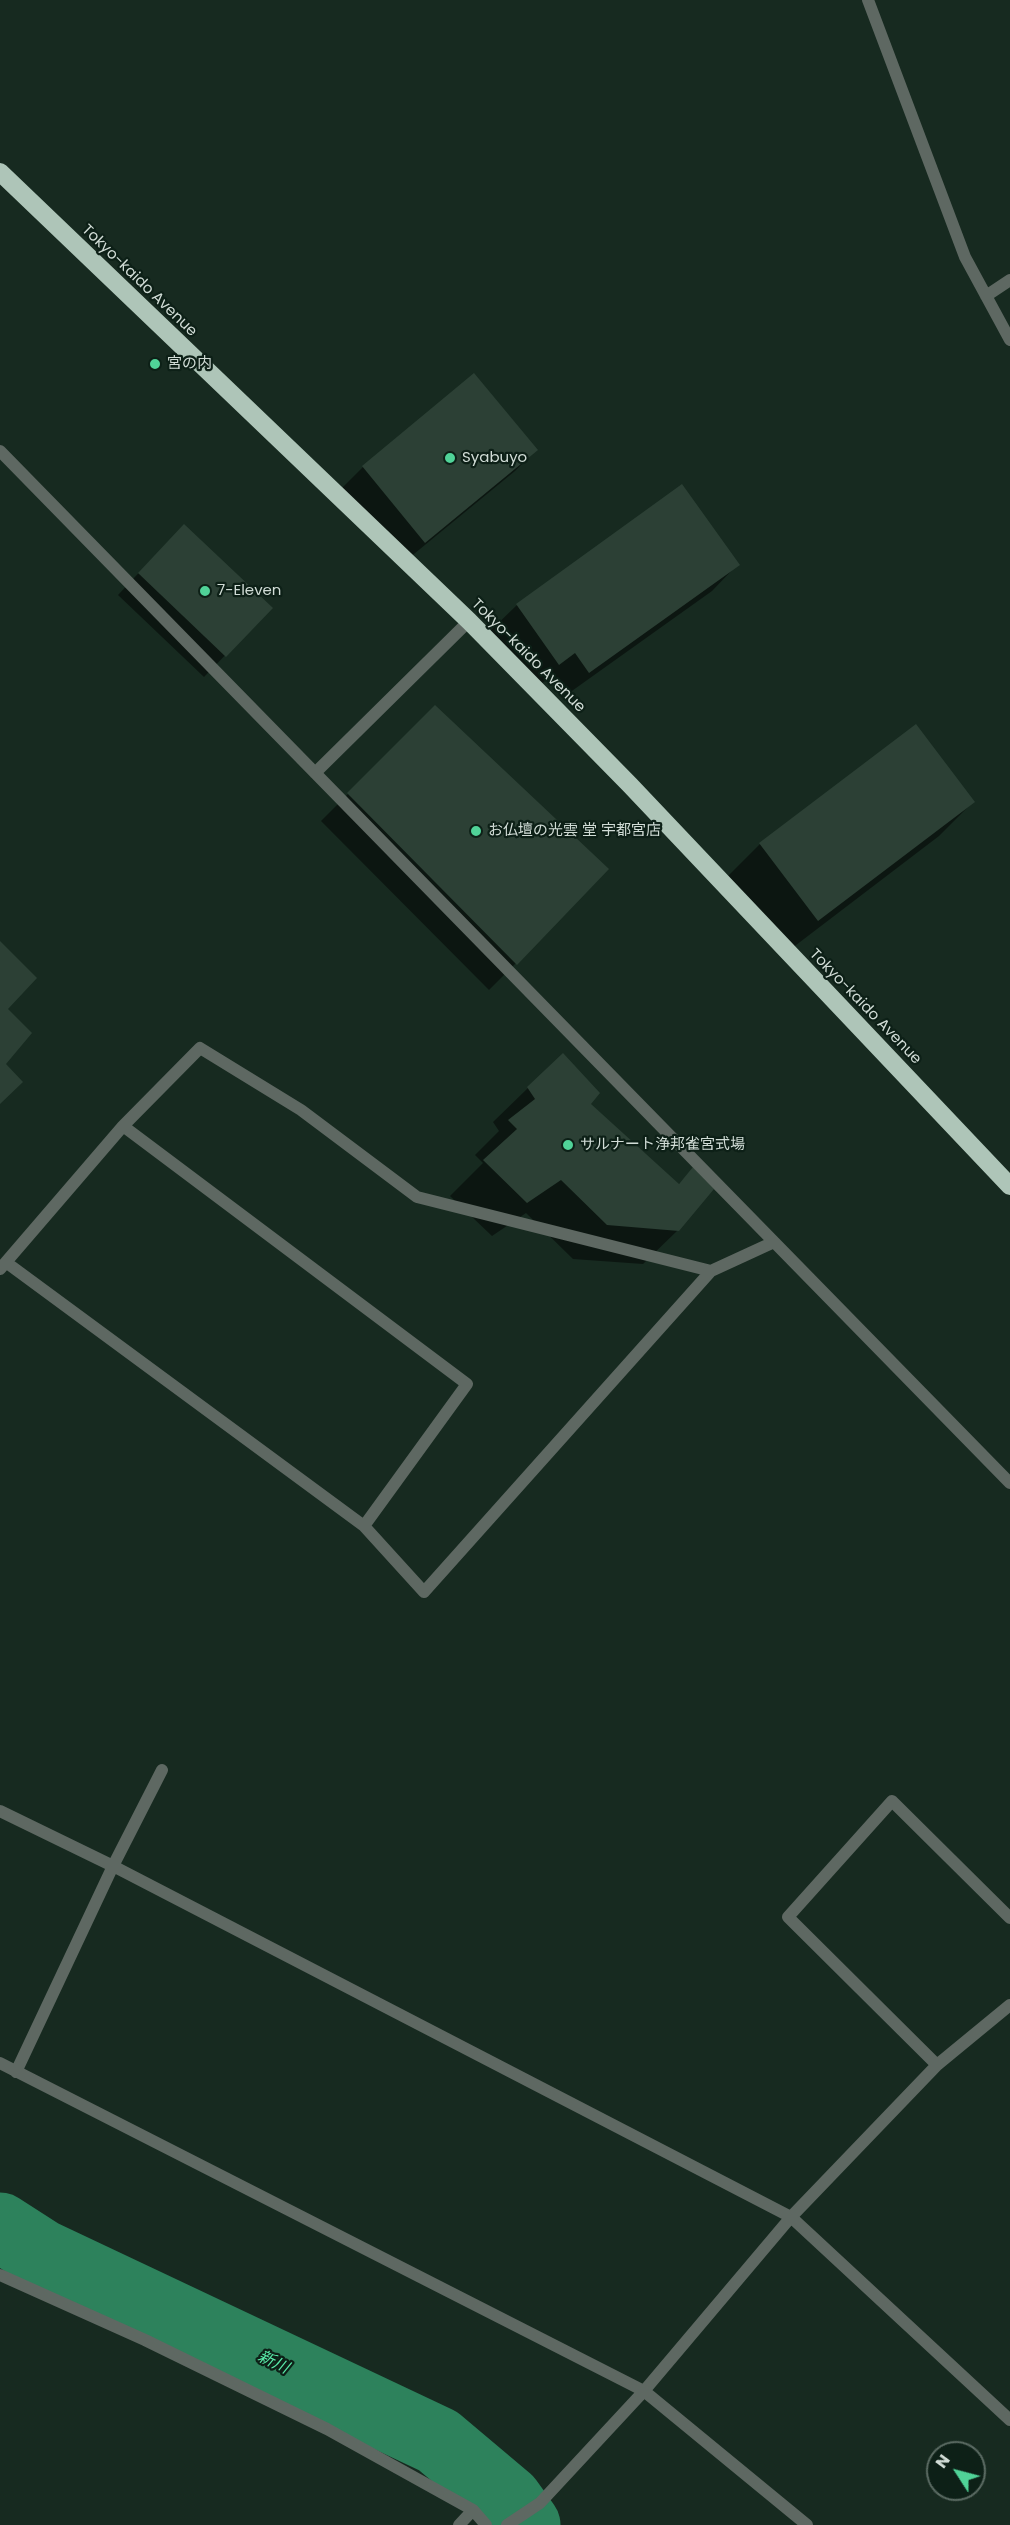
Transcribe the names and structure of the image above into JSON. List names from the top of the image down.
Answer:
{
  "streets": {
    "highway": ["Tokyo-kaido Avenue"]
  },
  "water": ["新川"],
  "places": [
    "宮の内",
    "Syabuyo",
    "7-Eleven",
    "お仏壇の光雲 堂 宇都宮店",
    "サルナート浄邦雀宮式場"
  ],
  "north": "top left"
}
